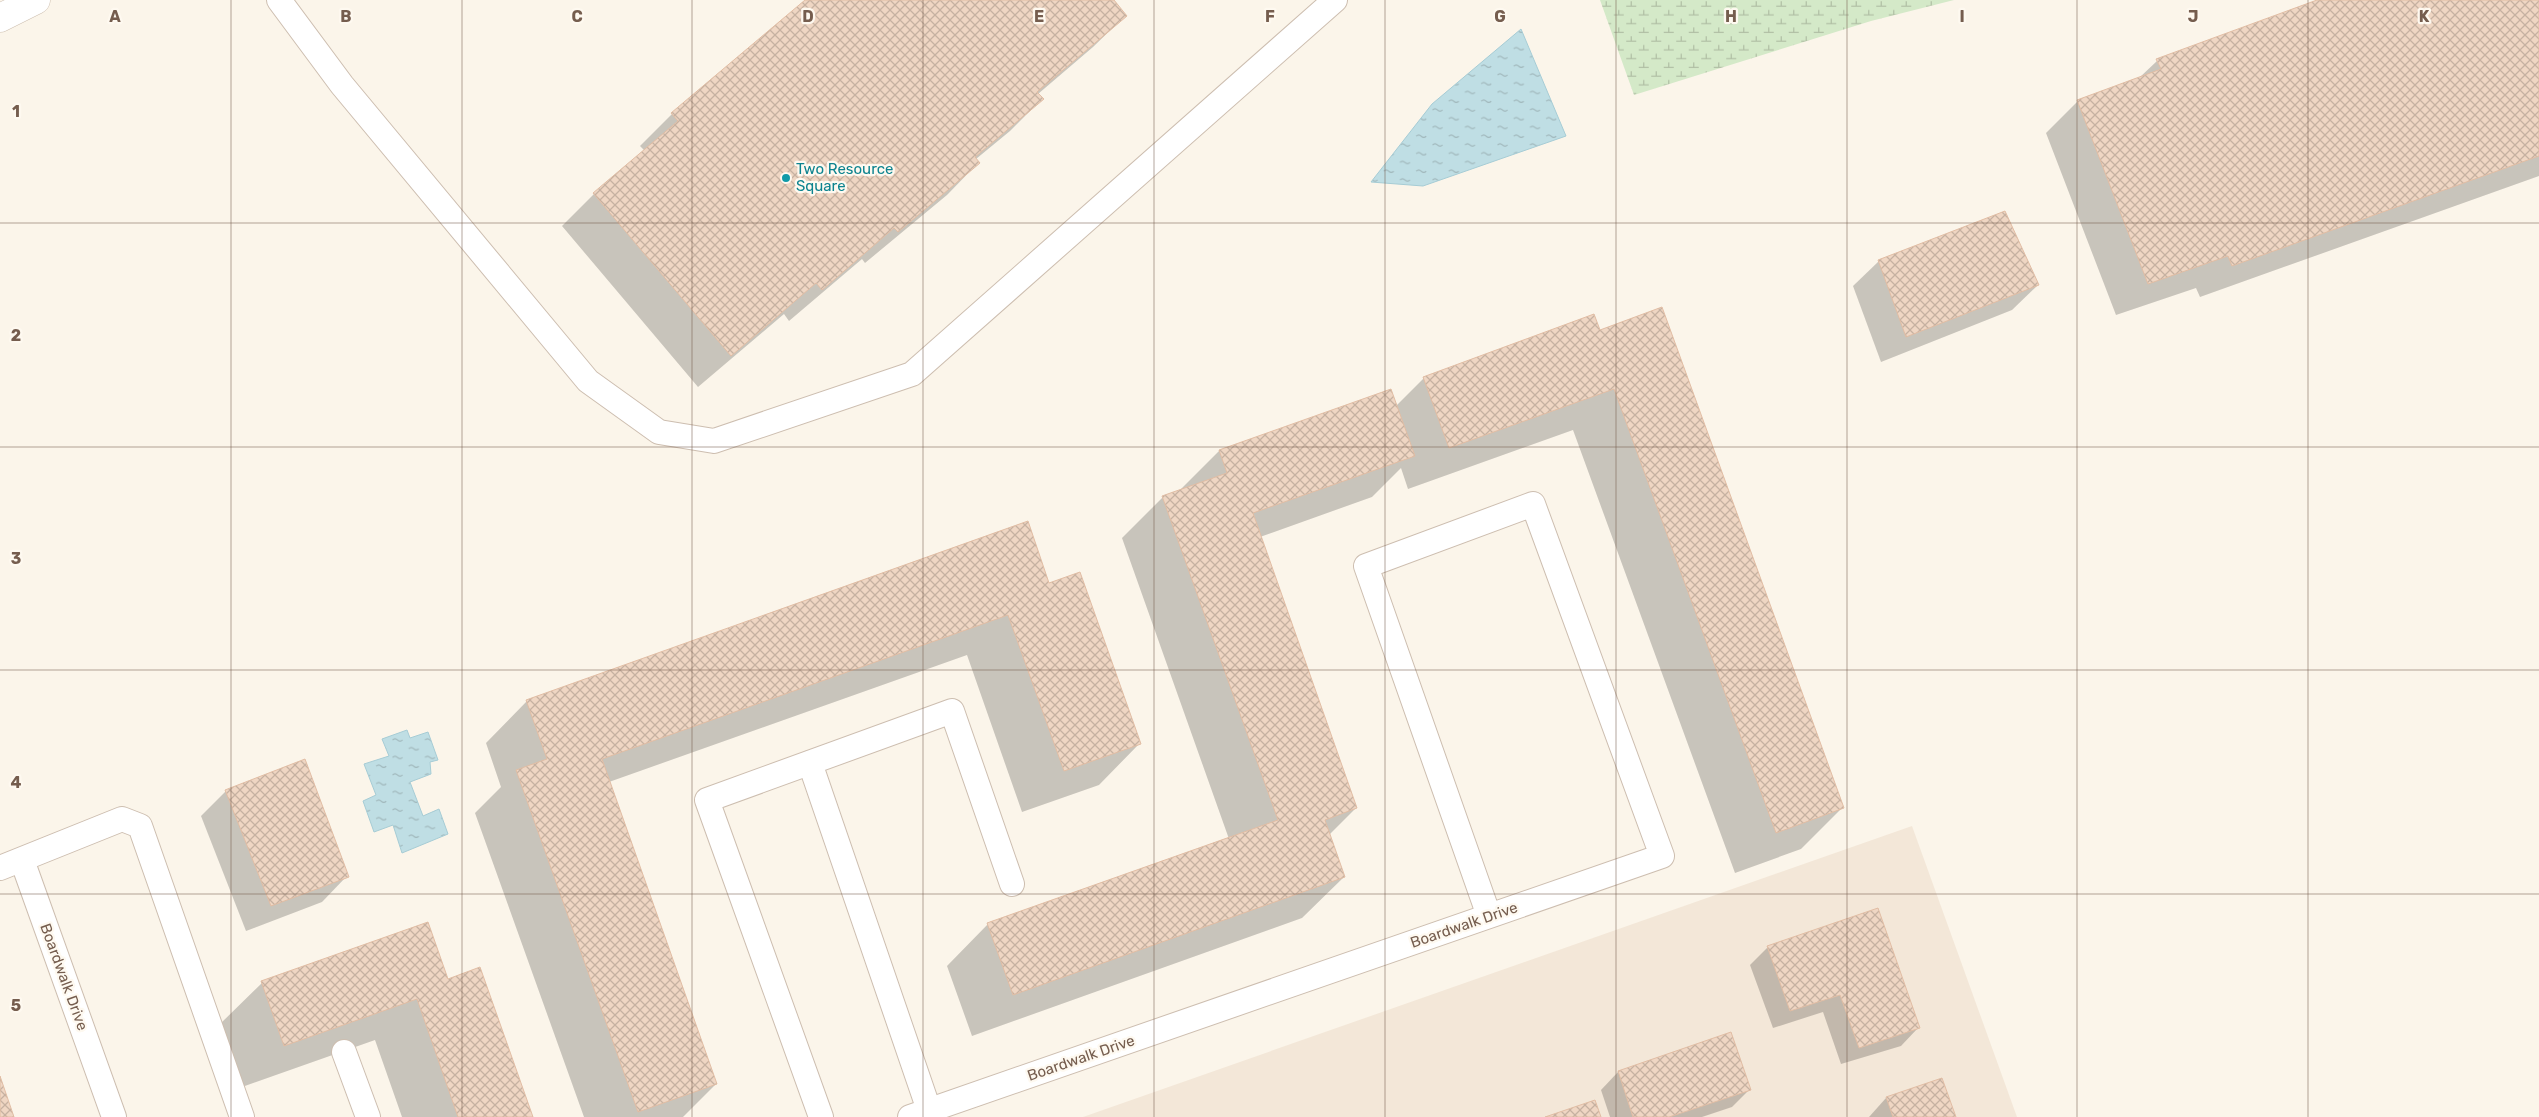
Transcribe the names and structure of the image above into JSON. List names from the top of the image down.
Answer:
{
  "streets": {
    "lane": ["Boardwalk Drive"]
  },
  "places": ["Two Resource Square"],
  "grid": {
    "columns": [
      "A",
      "B",
      "C",
      "D",
      "E",
      "F",
      "G",
      "H",
      "I",
      "J",
      "K"
    ],
    "rows": [
      "1",
      "2",
      "3",
      "4",
      "5"
    ]
  }
}
